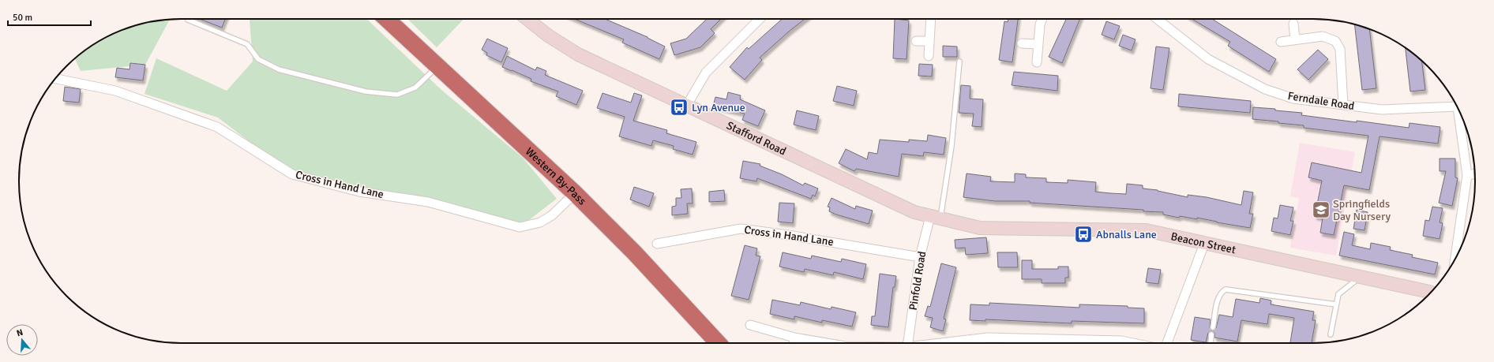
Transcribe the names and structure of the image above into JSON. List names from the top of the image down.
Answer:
{
  "streets": {
    "highway": ["Western By-Pass"],
    "street": [
      "Ferndale Road",
      "Stafford Road",
      "Cross in Hand Lane",
      "Beacon Street",
      "Pinfold Road"
    ]
  },
  "crossings": [
    ["Stafford Road", "Beacon Street"],
    ["Stafford Road", "Pinfold Road"],
    ["Western By-Pass", "Cross in Hand Lane"],
    ["Cross in Hand Lane", "Pinfold Road"],
    ["Beacon Street", "Pinfold Road"]
  ],
  "places": {
    "bus stop": ["Lyn Avenue", "Abnalls Lane"],
    "school or university": ["Springfields Day Nursery"]
  },
  "scale_bar": "50 m",
  "north": "top"
}
